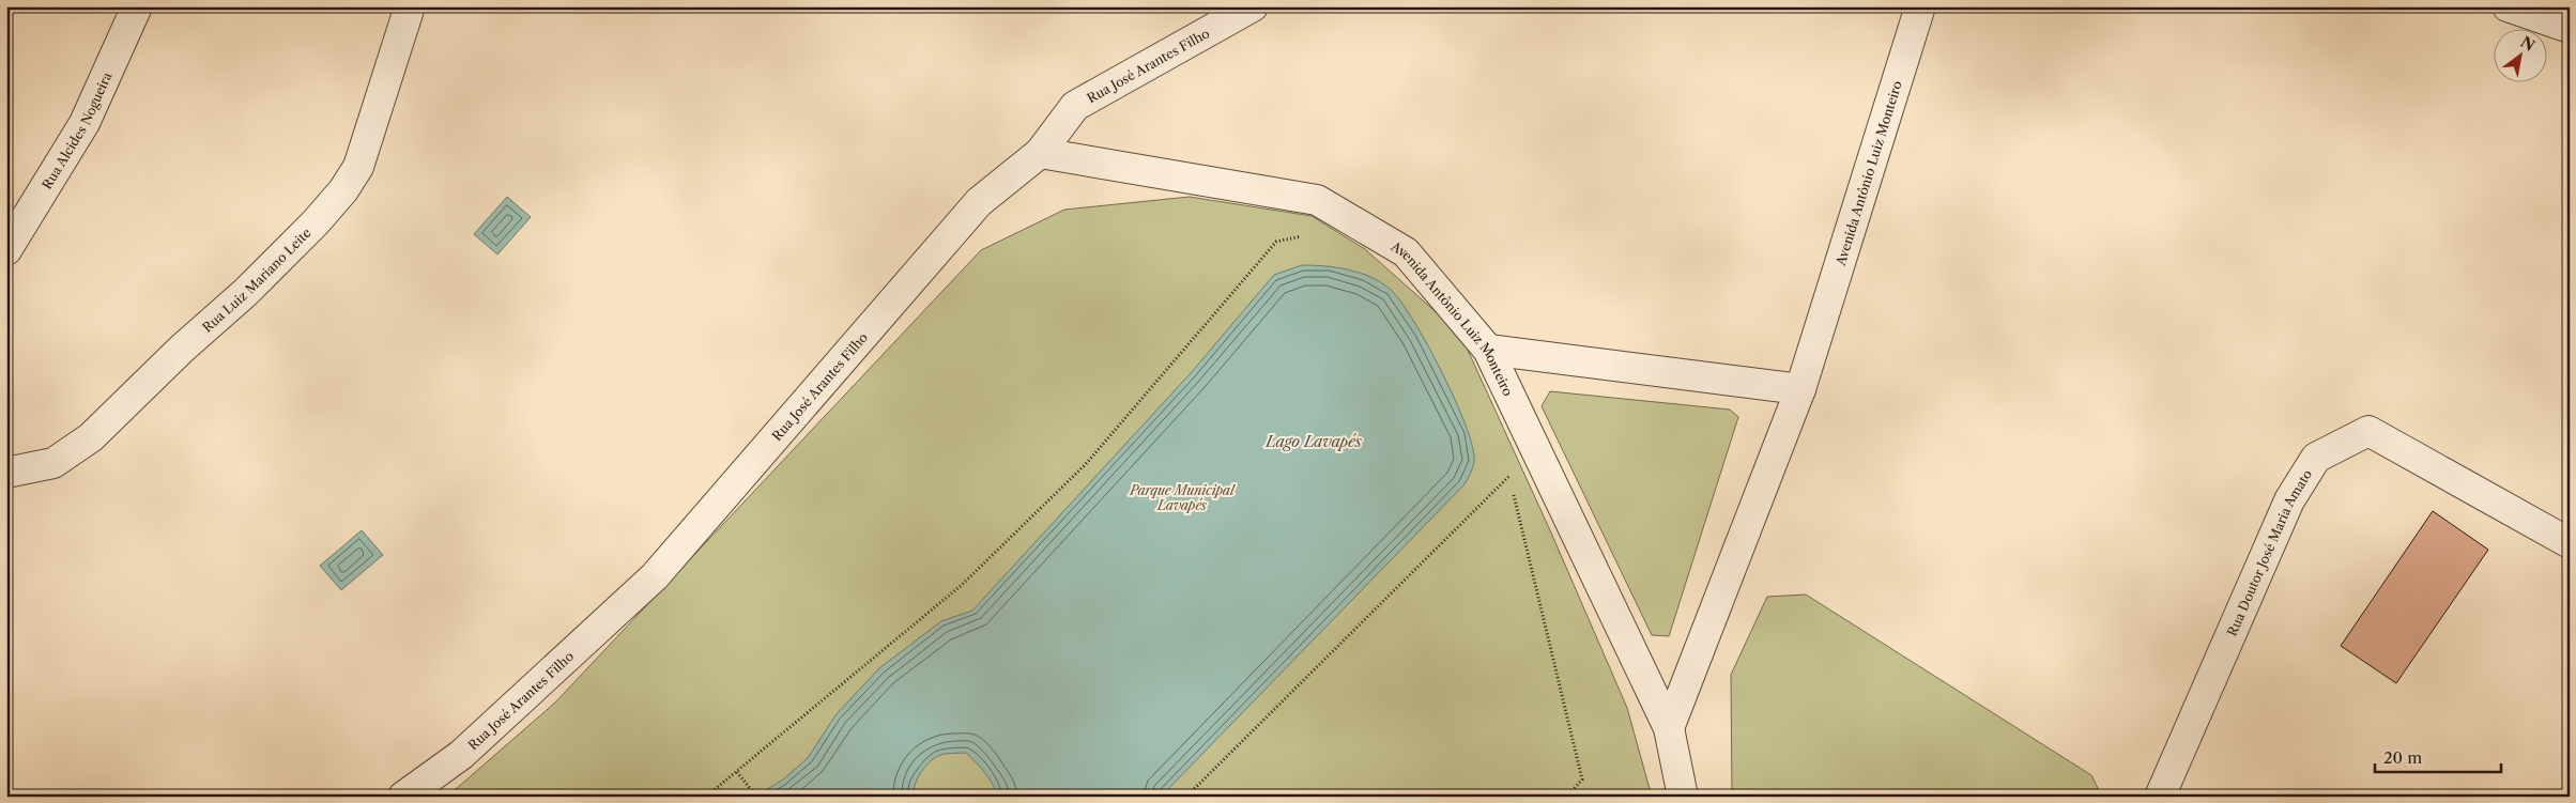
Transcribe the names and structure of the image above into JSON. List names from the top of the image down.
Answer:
{
  "streets": {
    "street": [
      "Rua José Arantes Filho",
      "Rua Alcides Nogueira",
      "Avenida Antônio Luiz Monteiro",
      "Rua Luiz Mariano Leite",
      "Rua Doutor José Maria Amato"
    ]
  },
  "crossings": [
    ["Rua José Arantes Filho", "Avenida Antônio Luiz Monteiro"]
  ],
  "water": ["Lago Lavapés"],
  "parks": ["Parque Municipal Lavapés"],
  "scale_bar": "20 m",
  "north": "top right"
}
